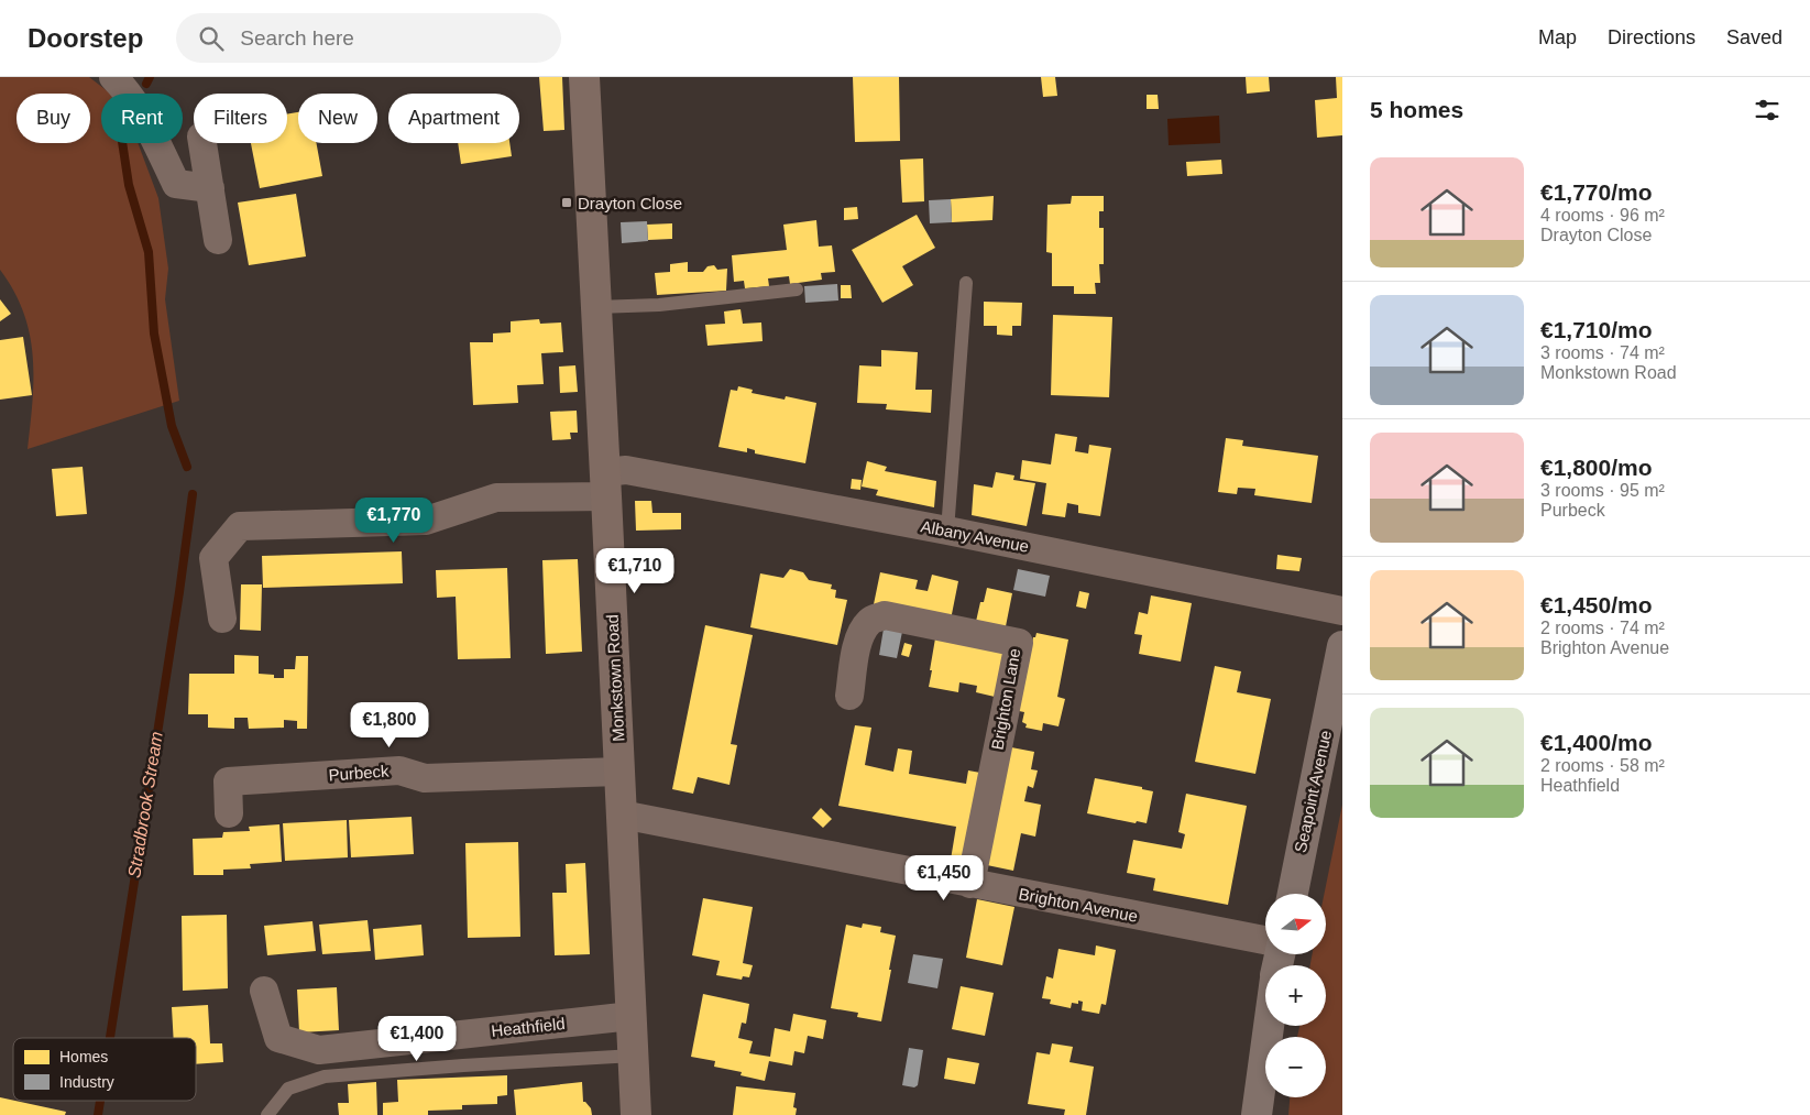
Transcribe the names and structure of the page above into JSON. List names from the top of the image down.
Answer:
{
  "streets": {
    "highway": ["Seapoint Avenue"],
    "main road": ["Monkstown Road"],
    "street": [
      "Albany Avenue",
      "Brighton Lane",
      "Purbeck",
      "Brighton Avenue",
      "Heathfield"
    ]
  },
  "crossings": [
    ["Albany Avenue", "Monkstown Road"],
    ["Monkstown Road", "Purbeck"],
    ["Monkstown Road", "Brighton Avenue"],
    ["Monkstown Road", "Heathfield"],
    ["Brighton Lane", "Brighton Avenue"]
  ],
  "water": ["Stradbrook Stream"],
  "places": {
    "transit": ["Drayton Close"]
  },
  "legend": ["Homes", "Industry"],
  "north": "right",
  "page": {
    "header": "Doorstep",
    "search": "Search here",
    "nav": ["Map", "Directions", "Saved"],
    "heading": "5 homes",
    "chip": [
      "Buy",
      "Rent",
      "Filters",
      "New",
      "Apartment"
    ],
    "list": [
      {
        "name": "€1,770/mo",
        "note": "4 rooms · 96 m² · Drayton Close"
      },
      {
        "name": "€1,710/mo",
        "note": "3 rooms · 74 m² · Monkstown Road"
      },
      {
        "name": "€1,800/mo",
        "note": "3 rooms · 95 m² · Purbeck"
      },
      {
        "name": "€1,450/mo",
        "note": "2 rooms · 74 m² · Brighton Avenue"
      },
      {
        "name": "€1,400/mo",
        "note": "2 rooms · 58 m² · Heathfield"
      }
    ],
    "price": [
      "€1,770",
      "€1,710",
      "€1,800",
      "€1,450",
      "€1,400"
    ],
    "map_buttons": ["+", "−"]
  }
}
